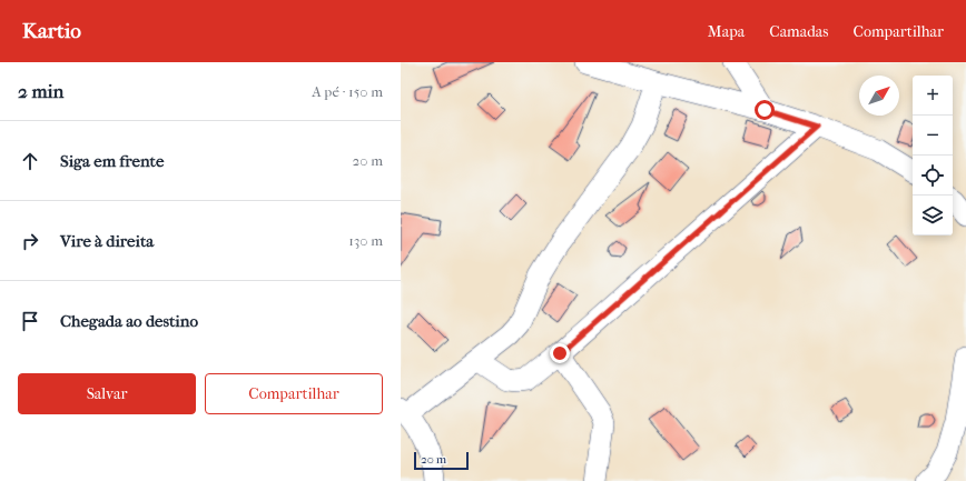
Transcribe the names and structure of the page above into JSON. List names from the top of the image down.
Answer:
{
  "scale_bar": "20 m",
  "north": "top right",
  "page": {
    "header": "Kartio",
    "nav": ["Mapa", "Camadas", "Compartilhar"],
    "heading": ["2 min", "A pé · 150 m"],
    "map_buttons": ["+", "−"],
    "list": [
      ["Siga em frente", "20 m"],
      ["Vire à direita", "130 m"],
      "Chegada ao destino"
    ],
    "buttons": ["Salvar", "Compartilhar"],
    "scale": "20 m"
  }
}
